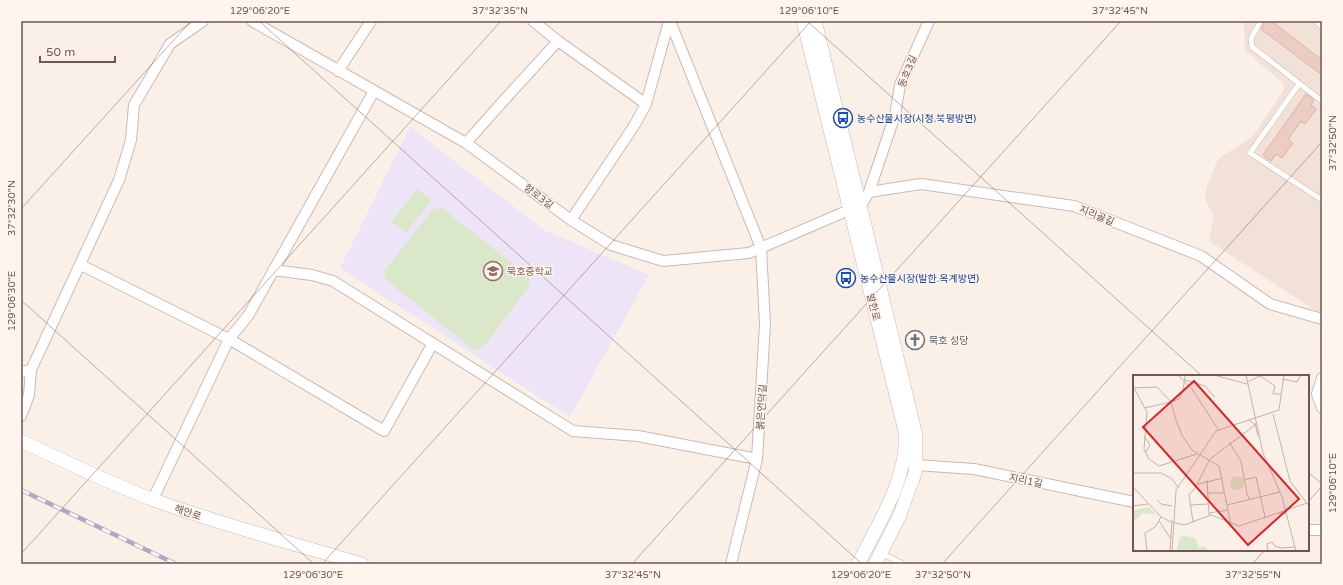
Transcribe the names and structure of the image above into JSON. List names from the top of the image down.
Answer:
{
  "streets": {
    "street": [
      "동호3길",
      "향로3길",
      "지리골길",
      "발한로",
      "붉은언덕길",
      "지리1길",
      "해안로"
    ]
  },
  "crossings": [
    ["동호3길", "지리골길"],
    ["향로3길", "발한로"],
    ["향로3길", "붉은언덕길"],
    ["발한로", "지리1길"]
  ],
  "places": {
    "bus stop": ["농수산물시장(시청.북평방면)", "농수산물시장(발한.옥계방면)"],
    "school or university": ["묵호중학교"],
    "church": ["묵호 성당"]
  },
  "scale_bar": "50 m",
  "coordinates": [
    "129°06'20\"E",
    "37°32'35\"N",
    "129°06'10\"E",
    "37°32'45\"N",
    "37°32'50\"N",
    "37°32'30\"N",
    "129°06'30\"E",
    "37°32'55\"N"
  ]
}
